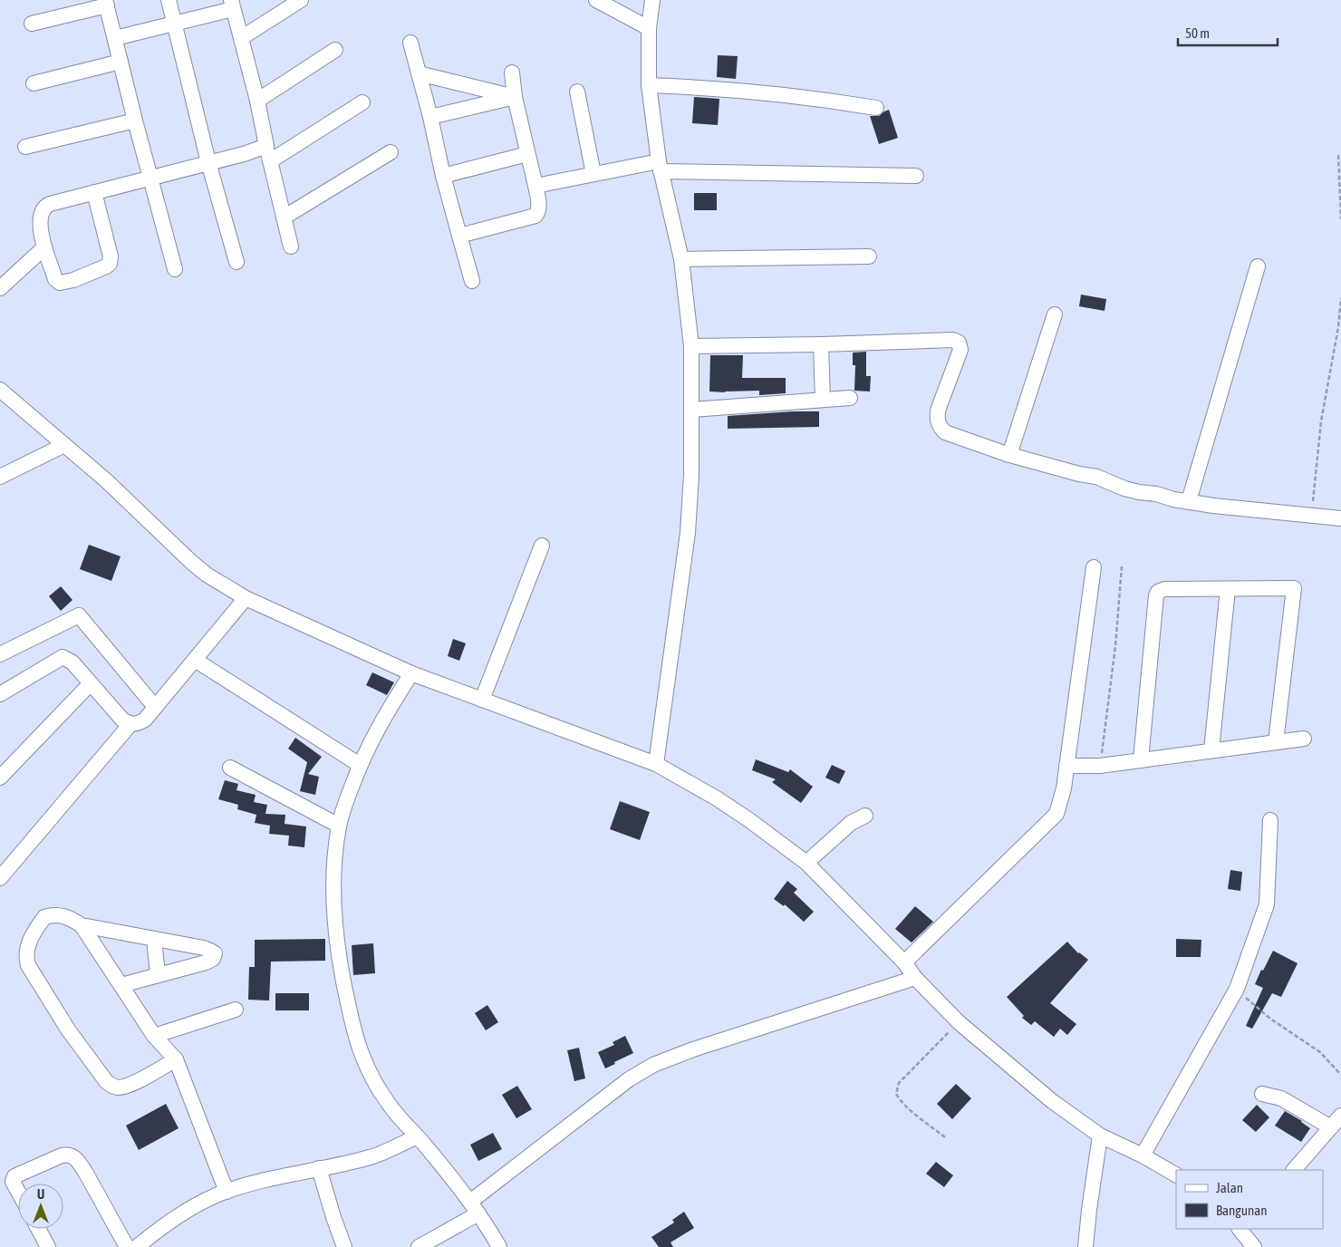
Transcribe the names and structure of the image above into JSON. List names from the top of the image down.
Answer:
{
  "legend": ["Jalan", "Bangunan"],
  "scale_bar": "50 m",
  "north": "top"
}
